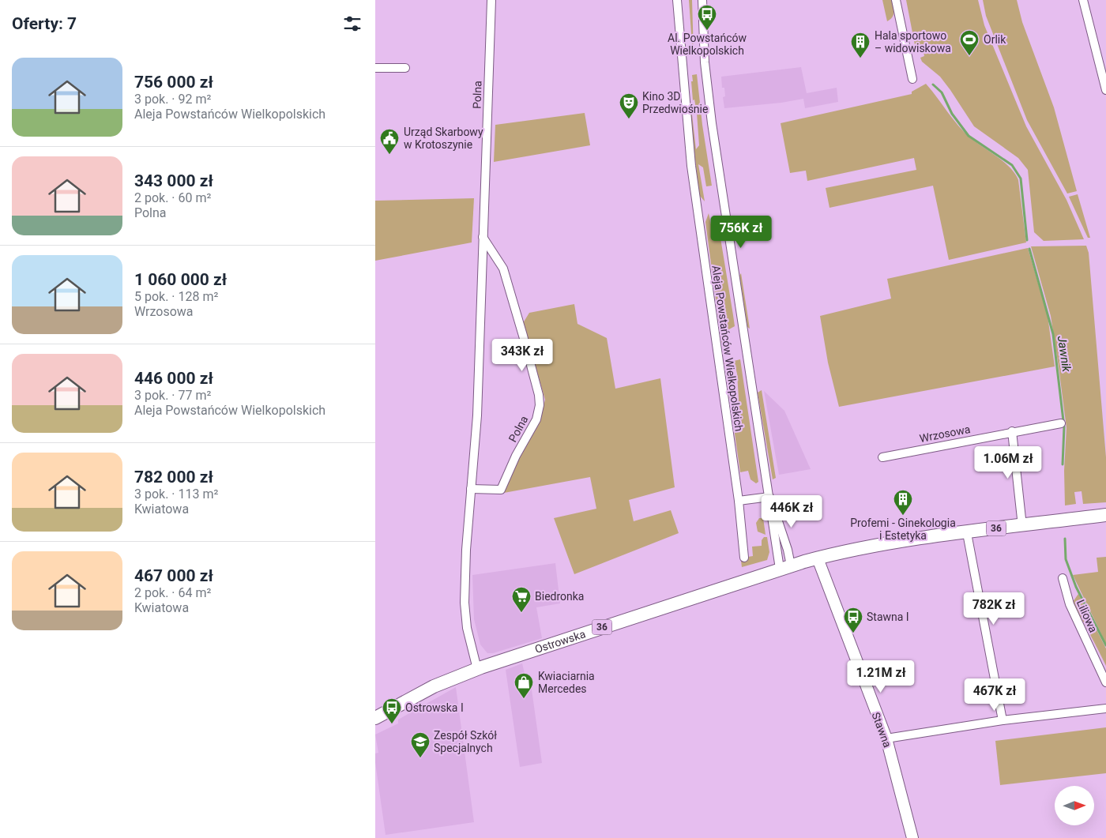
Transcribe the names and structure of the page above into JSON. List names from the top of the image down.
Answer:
{
  "streets": {
    "main road": ["36", "Ostrowska"],
    "street": [
      "Polna",
      "Aleja Powstańców Wielkopolskich",
      "Wrzosowa",
      "Liliowa",
      "Stawna"
    ]
  },
  "crossings": [
    ["Polna", "Ostrowska"],
    ["Aleja Powstańców Wielkopolskich", "Ostrowska"],
    ["36", "Ostrowska"],
    ["36", "Stawna"],
    ["Ostrowska", "Stawna"]
  ],
  "water": ["Jawnik"],
  "places": {
    "bus stop": ["Al. Powstańców Wielkopolskich", "Stawna I", "Ostrowska I"],
    "sports": ["Orlik"],
    "building": ["Hala sportowo – widowiskowa", "Profemi - Ginekologia i Estetyka"],
    "theatre": ["Kino 3D Przedwiośnie"],
    "public building": ["Urząd Skarbowy w Krotoszynie"],
    "supermarket": ["Biedronka"],
    "shop": ["Kwiaciarnia Mercedes"],
    "school or university": ["Zespół Szkół Specjalnych"]
  },
  "north": "right",
  "page": {
    "heading": "Oferty: 7",
    "list": [
      {
        "name": "756 000 zł",
        "note": "3 pok. · 92 m² · Aleja Powstańców Wielkopolskich"
      },
      {
        "name": "343 000 zł",
        "note": "2 pok. · 60 m² · Polna"
      },
      {
        "name": "1 060 000 zł",
        "note": "5 pok. · 128 m² · Wrzosowa"
      },
      {
        "name": "446 000 zł",
        "note": "3 pok. · 77 m² · Aleja Powstańców Wielkopolskich"
      },
      {
        "name": "782 000 zł",
        "note": "3 pok. · 113 m² · Kwiatowa"
      },
      {
        "name": "467 000 zł",
        "note": "2 pok. · 64 m² · Kwiatowa"
      }
    ],
    "price": [
      "756K zł",
      "343K zł",
      "1.06M zł",
      "446K zł",
      "782K zł",
      "1.21M zł",
      "467K zł"
    ]
  }
}
